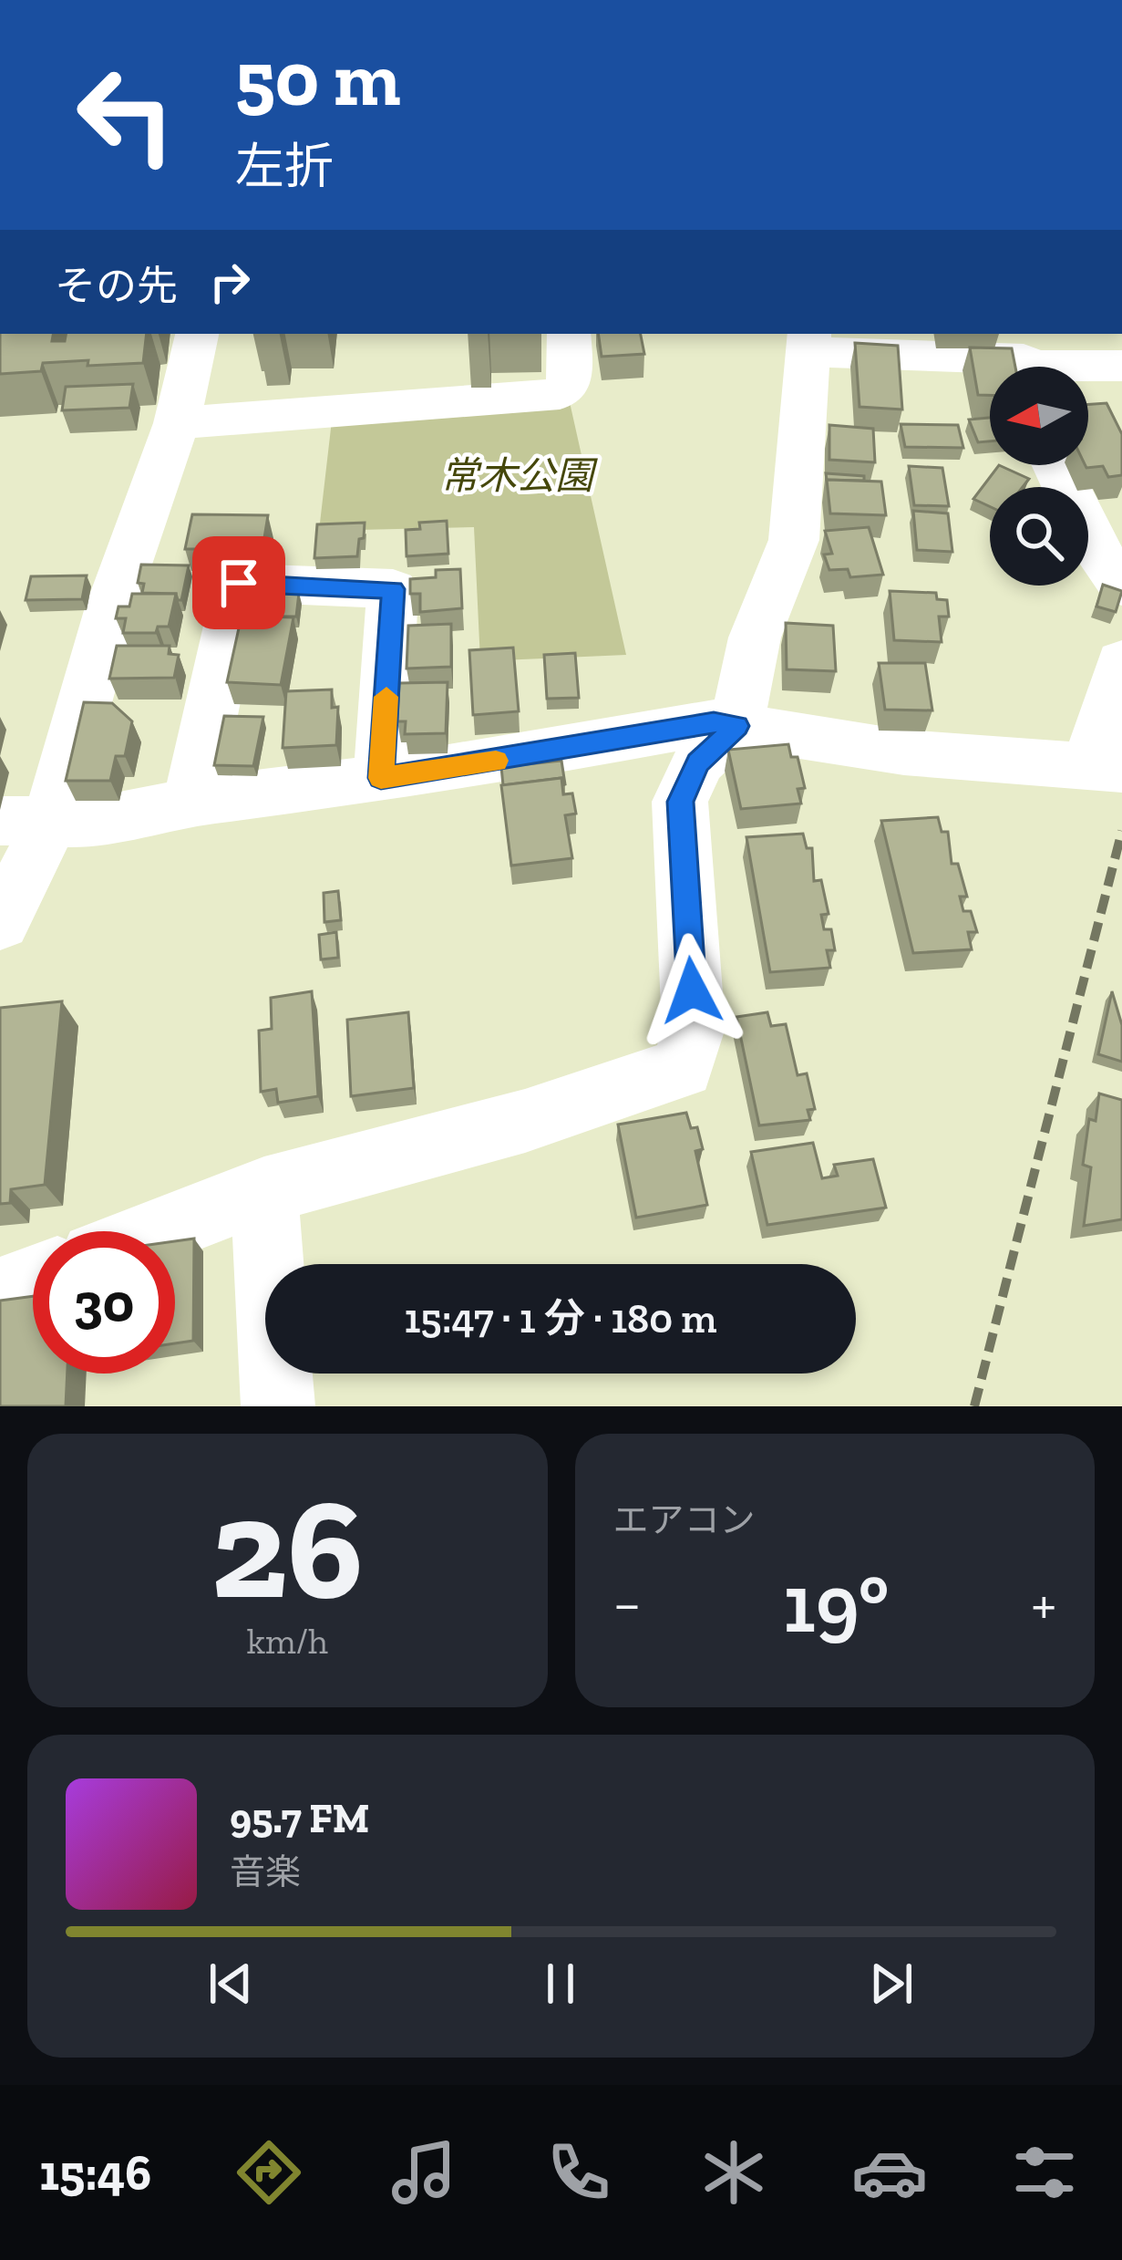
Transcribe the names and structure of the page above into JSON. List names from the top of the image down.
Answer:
{
  "parks": ["常木公園"],
  "north": "left",
  "page": {
    "turn": ["50 m", "左折"],
    "then": "その先",
    "limit": "30",
    "trip": "15:47 · 1 分 · 180 m",
    "tile": [
      ["26", "km/h"],
      "エアコン"
    ],
    "heat": ["−", "19°", "+"],
    "song": ["95.7 FM", "音楽"],
    "tabs": "15:46"
  }
}
